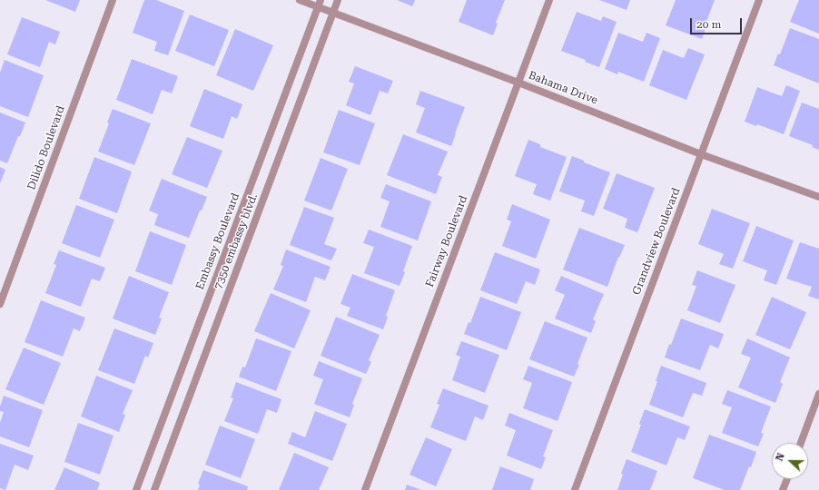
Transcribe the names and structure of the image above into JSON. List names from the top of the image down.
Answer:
{
  "streets": {
    "street": [
      "Bahama Drive",
      "Dilido Boulevard",
      "Embassy Boulevard",
      "7350 embassy blvd.",
      "Fairway Boulevard",
      "Grandview Boulevard"
    ]
  },
  "crossings": [
    ["Bahama Drive", "Embassy Boulevard"],
    ["Bahama Drive", "7350 embassy blvd."],
    ["Bahama Drive", "Fairway Boulevard"],
    ["Bahama Drive", "Grandview Boulevard"]
  ],
  "scale_bar": "20 m",
  "north": "left"
}
